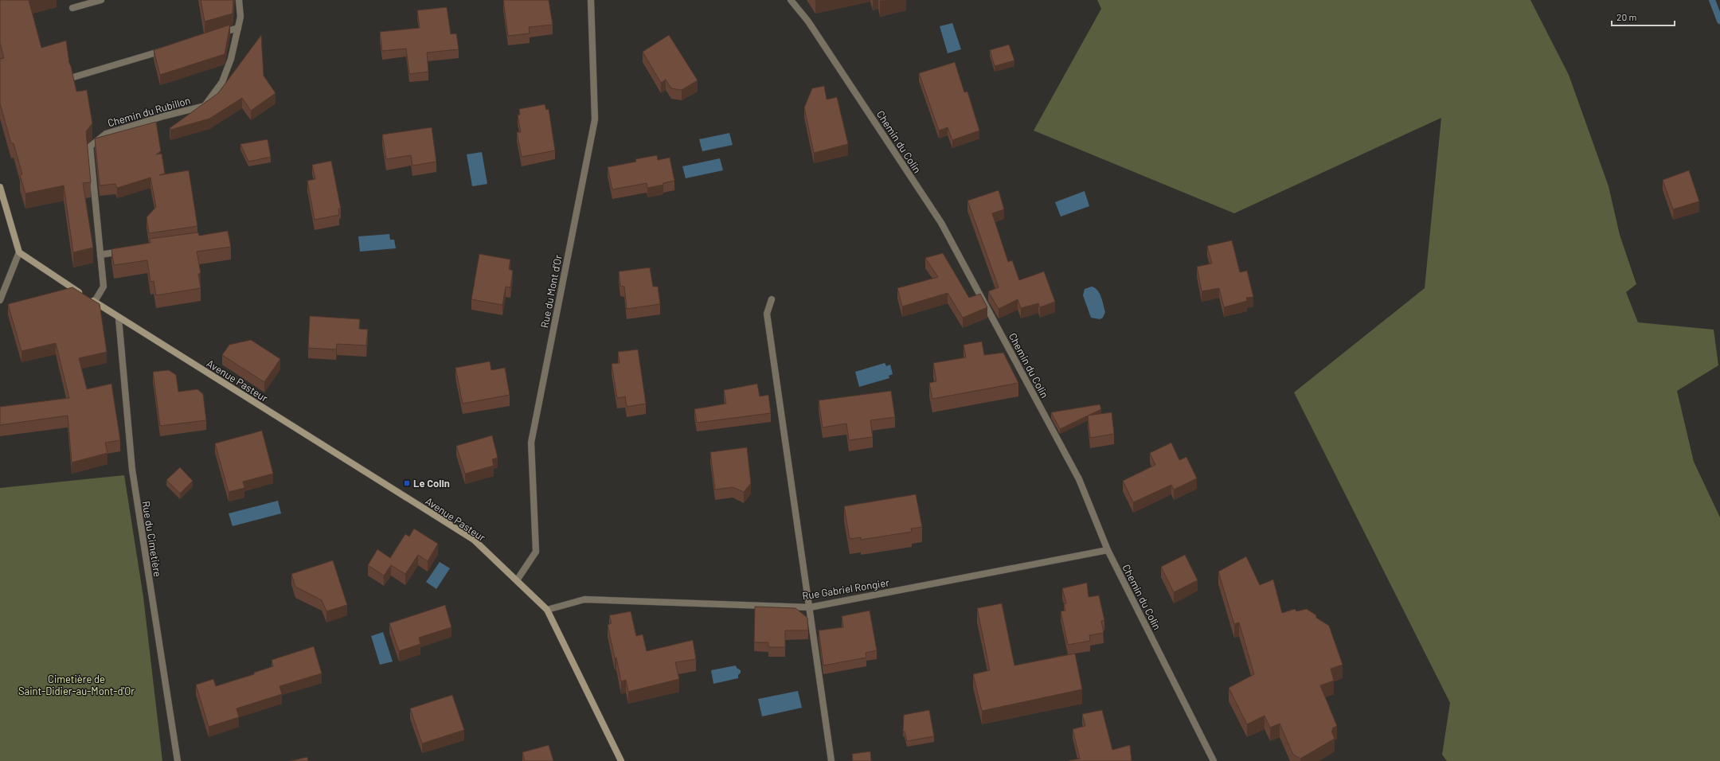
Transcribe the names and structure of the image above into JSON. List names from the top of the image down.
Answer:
{
  "streets": {
    "main road": ["Avenue Pasteur"],
    "street": [
      "Chemin du Rubillon",
      "Chemin du Colin",
      "Rue du Mont d'Or",
      "Rue du Cimetière",
      "Rue Gabriel Rongier"
    ]
  },
  "crossings": [
    ["Chemin du Rubillon", "Avenue Pasteur"],
    ["Chemin du Colin", "Rue Gabriel Rongier"],
    ["Rue du Mont d'Or", "Avenue Pasteur"],
    ["Avenue Pasteur", "Rue du Cimetière"],
    ["Avenue Pasteur", "Rue Gabriel Rongier"]
  ],
  "parks": ["Cimetière de Saint-Didier-au-Mont-d'Or"],
  "places": {
    "transit": ["Le Colin"]
  },
  "scale_bar": "20 m"
}
